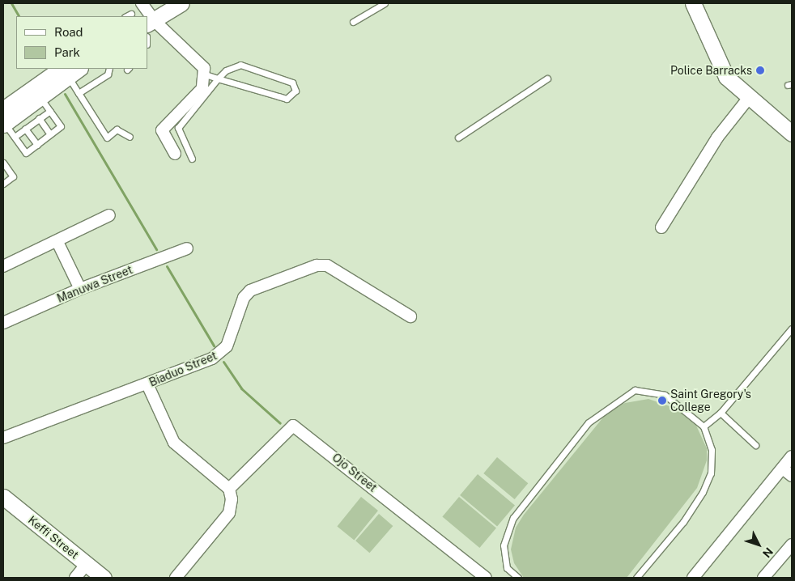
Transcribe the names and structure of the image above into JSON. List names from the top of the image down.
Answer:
{
  "streets": {
    "main road": ["Keffi Street"],
    "street": ["Manuwa Street", "Biaduo Street", "Ojo Street"]
  },
  "places": ["Police Barracks", "Saint Gregory's College"],
  "legend": ["Road", "Park"],
  "north": "bottom right"
}
